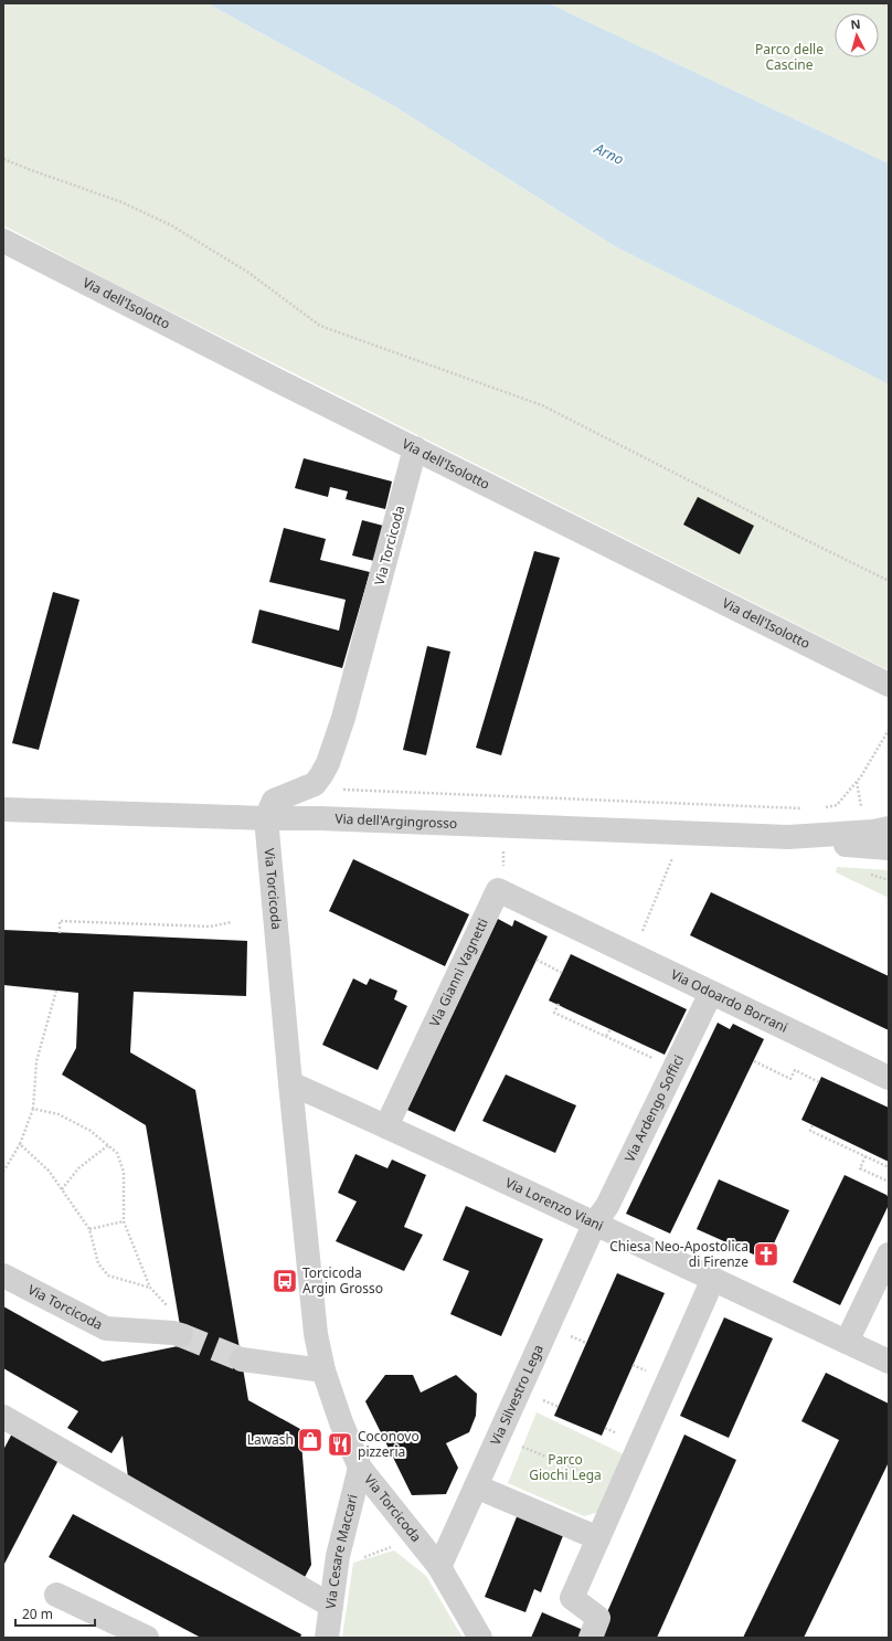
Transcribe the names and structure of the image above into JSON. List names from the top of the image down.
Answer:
{
  "streets": {
    "street": [
      "Via dell'Isolotto",
      "Via Torcicoda",
      "Via dell'Argingrosso",
      "Via Gianni Vagnetti",
      "Via Odoardo Borrani",
      "Via Ardengo Soffici",
      "Via Lorenzo Viani",
      "Via Silvestro Lega",
      "Via Cesare Maccari"
    ]
  },
  "crossings": [
    ["Via dell'Isolotto", "Via Torcicoda"],
    ["Via Torcicoda", "Via dell'Argingrosso"],
    ["Via Torcicoda", "Via Lorenzo Viani"],
    ["Via Torcicoda", "Via Silvestro Lega"],
    ["Via Torcicoda", "Via Cesare Maccari"],
    ["Via Gianni Vagnetti", "Via Odoardo Borrani"],
    ["Via Gianni Vagnetti", "Via Lorenzo Viani"],
    ["Via Odoardo Borrani", "Via Ardengo Soffici"],
    ["Via Ardengo Soffici", "Via Lorenzo Viani"],
    ["Via Ardengo Soffici", "Via Silvestro Lega"],
    ["Via Lorenzo Viani", "Via Silvestro Lega"]
  ],
  "water": ["Arno"],
  "parks": ["Parco delle Cascine", "Parco Giochi Lega"],
  "places": {
    "church": ["Chiesa Neo-Apostolica di Firenze"],
    "bus stop": ["Torcicoda Argin Grosso"],
    "shop": ["Lawash"],
    "restaurant": ["Coconovo pizzeria"]
  },
  "scale_bar": "20 m",
  "north": "top"
}
